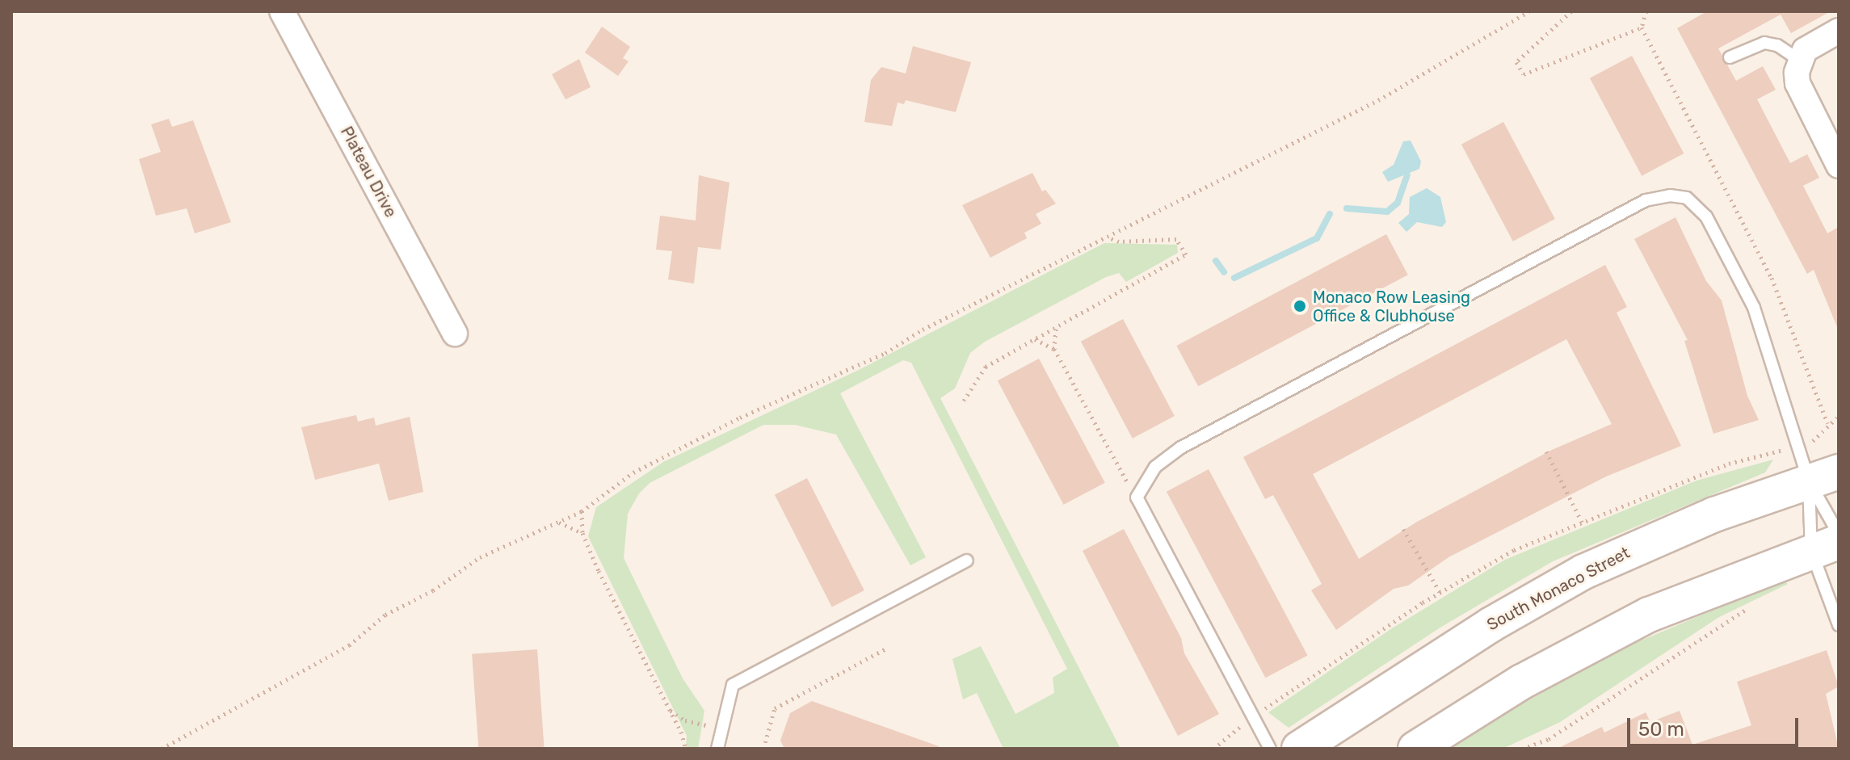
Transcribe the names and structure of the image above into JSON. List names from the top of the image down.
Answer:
{
  "streets": {
    "main road": ["South Monaco Street"],
    "street": ["Plateau Drive"]
  },
  "places": ["Monaco Row Leasing Office & Clubhouse"],
  "scale_bar": "50 m"
}
